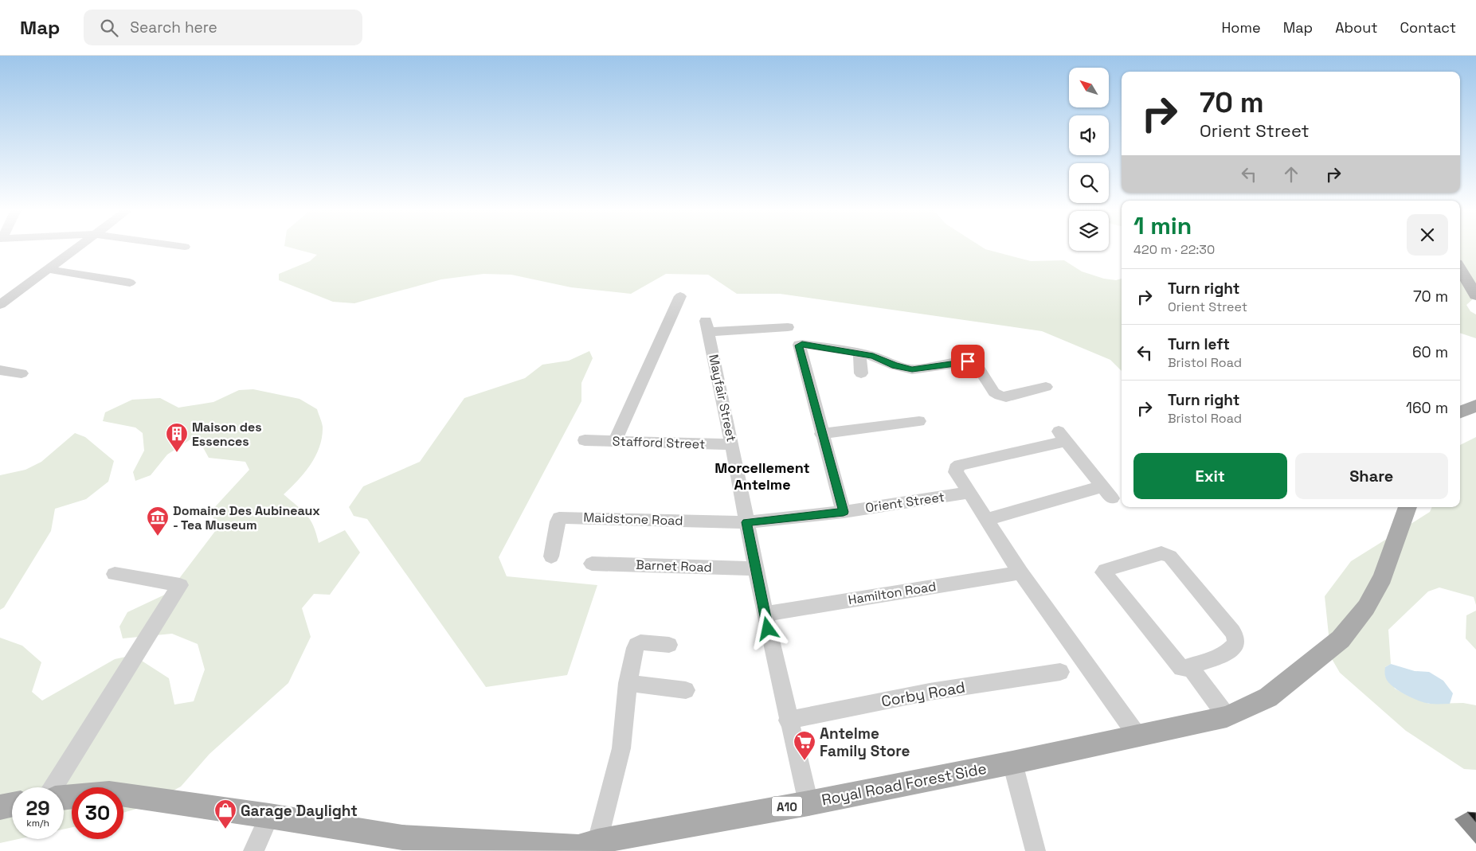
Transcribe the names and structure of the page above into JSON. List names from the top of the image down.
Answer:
{
  "streets": {
    "main road": ["Royal Road Forest Side", "A10"],
    "street": [
      "Mayfair Street",
      "Stafford Street",
      "Orient Street",
      "Maidstone Road",
      "Barnet Road",
      "Hamilton Road",
      "Corby Road"
    ]
  },
  "crossings": [
    ["Mayfair Street", "Stafford Street"],
    ["Mayfair Street", "Orient Street"],
    ["Mayfair Street", "Maidstone Road"],
    ["Mayfair Street", "Barnet Road"],
    ["Mayfair Street", "Hamilton Road"],
    ["Mayfair Street", "Corby Road"],
    ["Mayfair Street", "Royal Road Forest Side"],
    ["Orient Street", "Maidstone Road"]
  ],
  "districts": ["Morcellement Antelme"],
  "places": {
    "building": ["Maison des Essences"],
    "museum": ["Domaine Des Aubineaux - Tea Museum"],
    "supermarket": ["Antelme Family Store"],
    "shop": ["Garage Daylight"]
  },
  "north": "top left",
  "page": {
    "header": "Map",
    "search": "Search here",
    "nav": [
      "Home",
      "Map",
      "About",
      "Contact"
    ],
    "turn": ["70 m", "Orient Street"],
    "heading": ["1 min", "420 m · 22:30"],
    "list": [
      {
        "name": "Turn right",
        "note": "Orient Street",
        "value": "70 m"
      },
      {
        "name": "Turn left",
        "note": "Bristol Road",
        "value": "60 m"
      },
      {
        "name": "Turn right",
        "note": "Bristol Road",
        "value": "160 m"
      }
    ],
    "buttons": ["Exit", "Share"],
    "speed": "29 km/h",
    "limit": "30"
  }
}
